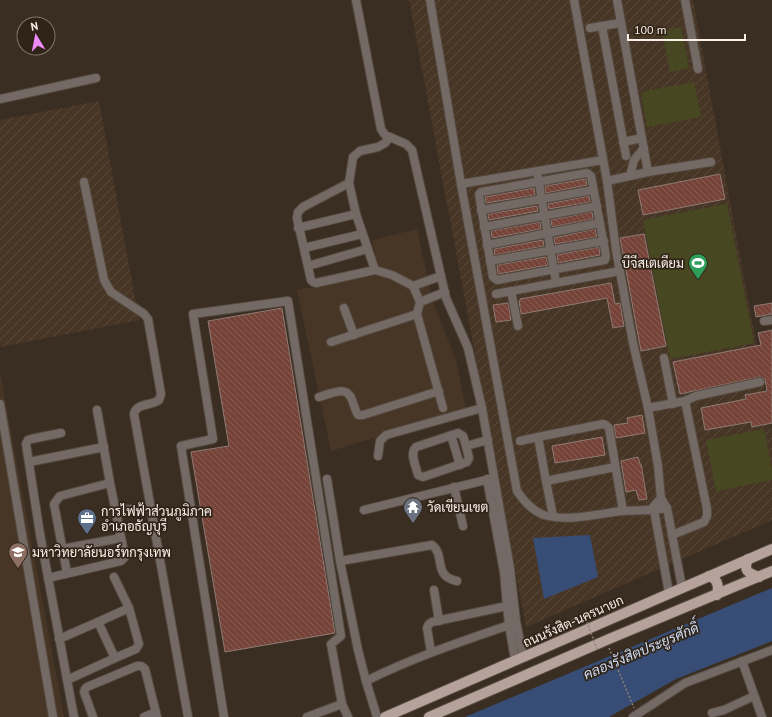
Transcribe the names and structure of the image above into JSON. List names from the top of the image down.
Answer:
{
  "streets": {
    "main road": ["ถนนรังสิต-นครนายก"]
  },
  "water": ["คลองรังสิตประยูรศักดิ์"],
  "places": {
    "sports": ["บีจีสเตเดียม"],
    "temple": ["วัดเขียนเขต"],
    "office": ["การไฟฟ้าส่วนภูมิภาค อำเภอธัญบุรี"],
    "school or university": ["มหาวิทยาลัยนอร์ทกรุงเทพ"]
  },
  "scale_bar": "100 m",
  "north": "top"
}
